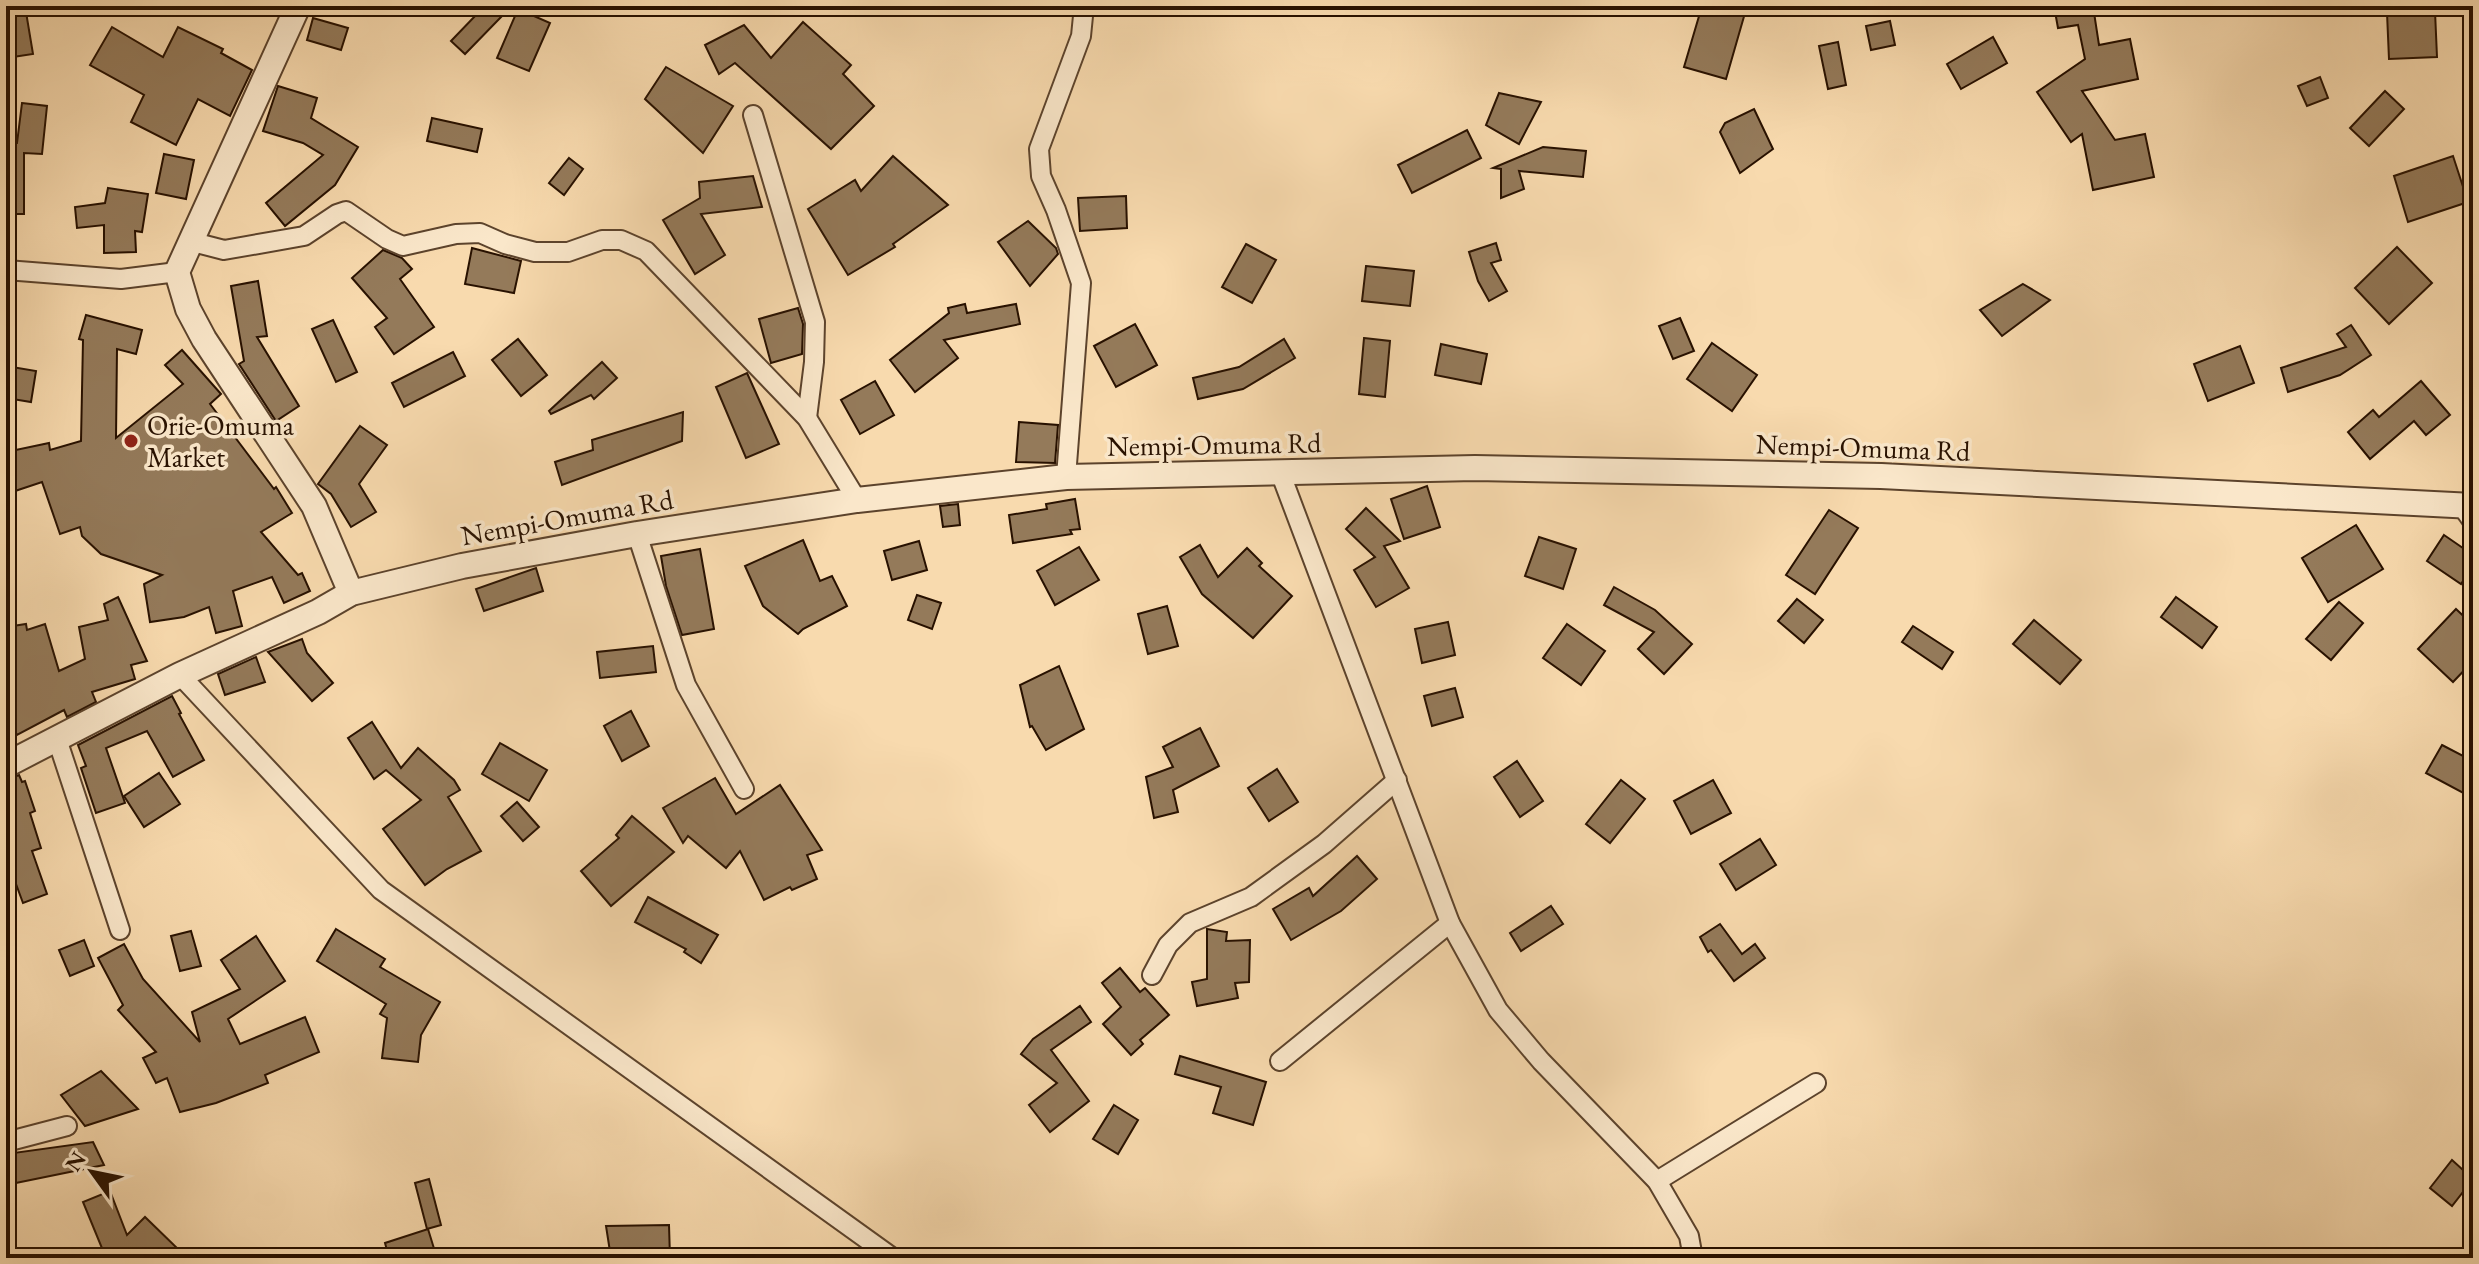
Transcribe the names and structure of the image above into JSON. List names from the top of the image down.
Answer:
{
  "streets": {
    "street": ["Nempi-Omuma Rd"]
  },
  "places": ["Orie-Omuma Market"],
  "north": "top left"
}
